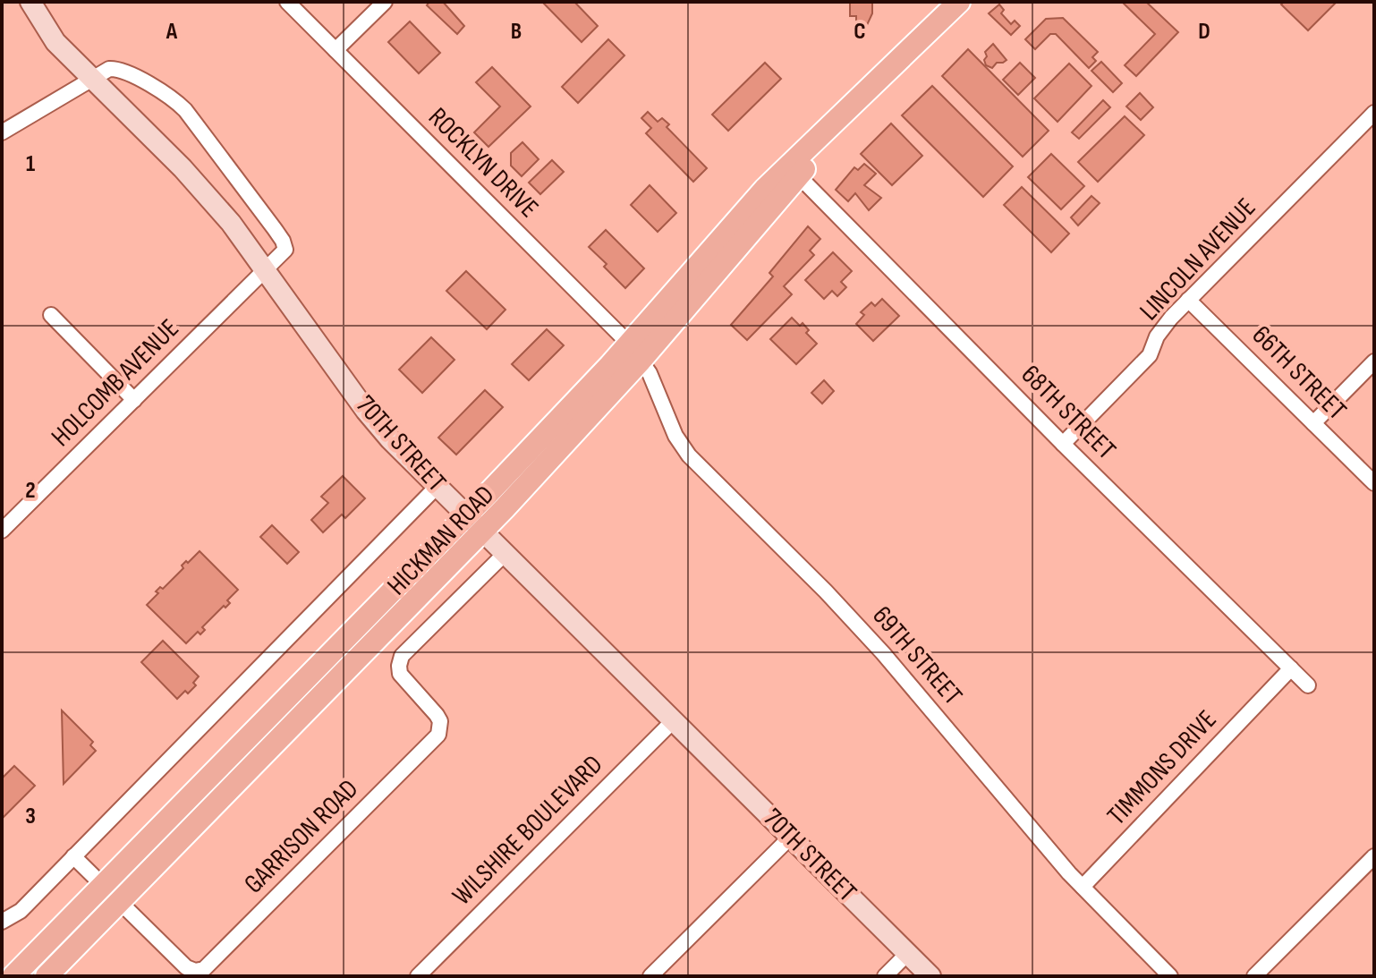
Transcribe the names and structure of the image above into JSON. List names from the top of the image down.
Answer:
{
  "streets": {
    "main road": ["HICKMAN ROAD"],
    "street": [
      "ROCKLYN DRIVE",
      "LINCOLN AVENUE",
      "66TH STREET",
      "HOLCOMB AVENUE",
      "68TH STREET",
      "70TH STREET",
      "69TH STREET",
      "TIMMONS DRIVE",
      "WILSHIRE BOULEVARD",
      "GARRISON ROAD"
    ]
  },
  "crossings": [
    ["ROCKLYN DRIVE", "HICKMAN ROAD"],
    ["ROCKLYN DRIVE", "69TH STREET"],
    ["LINCOLN AVENUE", "66TH STREET"],
    ["LINCOLN AVENUE", "68TH STREET"],
    ["HOLCOMB AVENUE", "70TH STREET"],
    ["68TH STREET", "HICKMAN ROAD"],
    ["68TH STREET", "TIMMONS DRIVE"],
    ["70TH STREET", "HICKMAN ROAD"],
    ["70TH STREET", "WILSHIRE BOULEVARD"],
    ["HICKMAN ROAD", "69TH STREET"],
    ["HICKMAN ROAD", "GARRISON ROAD"],
    ["69TH STREET", "TIMMONS DRIVE"]
  ],
  "grid": {
    "columns": [
      "A",
      "B",
      "C",
      "D"
    ],
    "rows": ["1", "2", "3"]
  }
}
